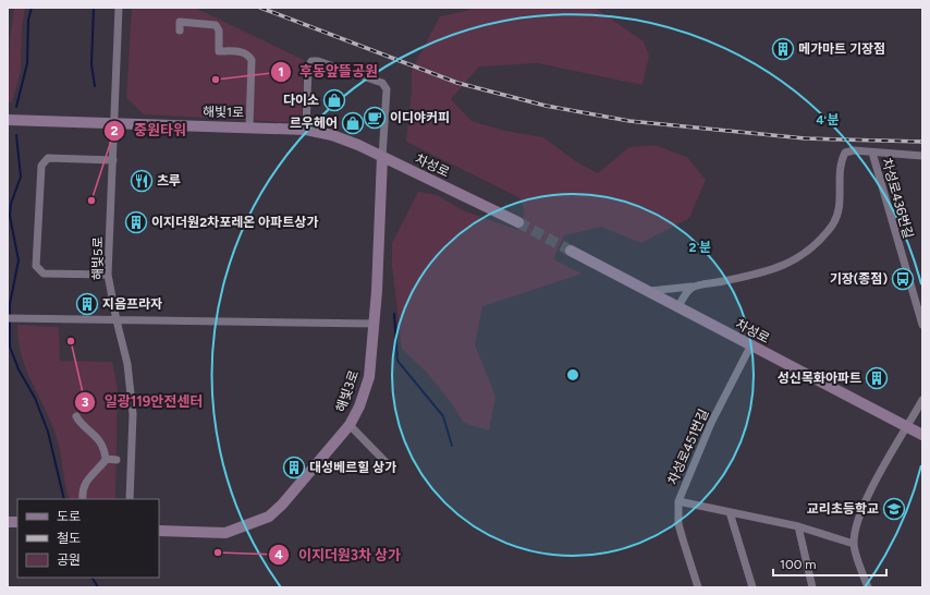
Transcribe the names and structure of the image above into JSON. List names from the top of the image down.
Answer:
{
  "streets": {
    "street": [
      "해빛1로",
      "차성로",
      "차성로436번길",
      "해빛5로",
      "해빛3로",
      "차성로451번길"
    ]
  },
  "crossings": [
    ["해빛1로", "차성로"],
    ["해빛1로", "해빛5로"],
    ["해빛1로", "해빛3로"],
    ["차성로", "해빛3로"],
    ["차성로", "차성로451번길"]
  ],
  "places": {
    "building": [
      "메가마트 기장점",
      "이지더원2차포레온 아파트상가",
      "지음프라자",
      "성신목화아파트",
      "대성베르힐 상가"
    ],
    "other": [
      "후동앞뜰공원",
      "중원타워",
      "일광119안전센터",
      "이지더원3차 상가"
    ],
    "shop": ["다이소", "르우헤어"],
    "cafe": ["이디야커피"],
    "restaurant": ["츠루"],
    "bus stop": ["기장(종점)"],
    "school or university": ["교리초등학교"]
  },
  "legend": ["도로", "철도", "공원"],
  "scale_bar": "100 m",
  "rings": ["4 분", "2 분"]
}
